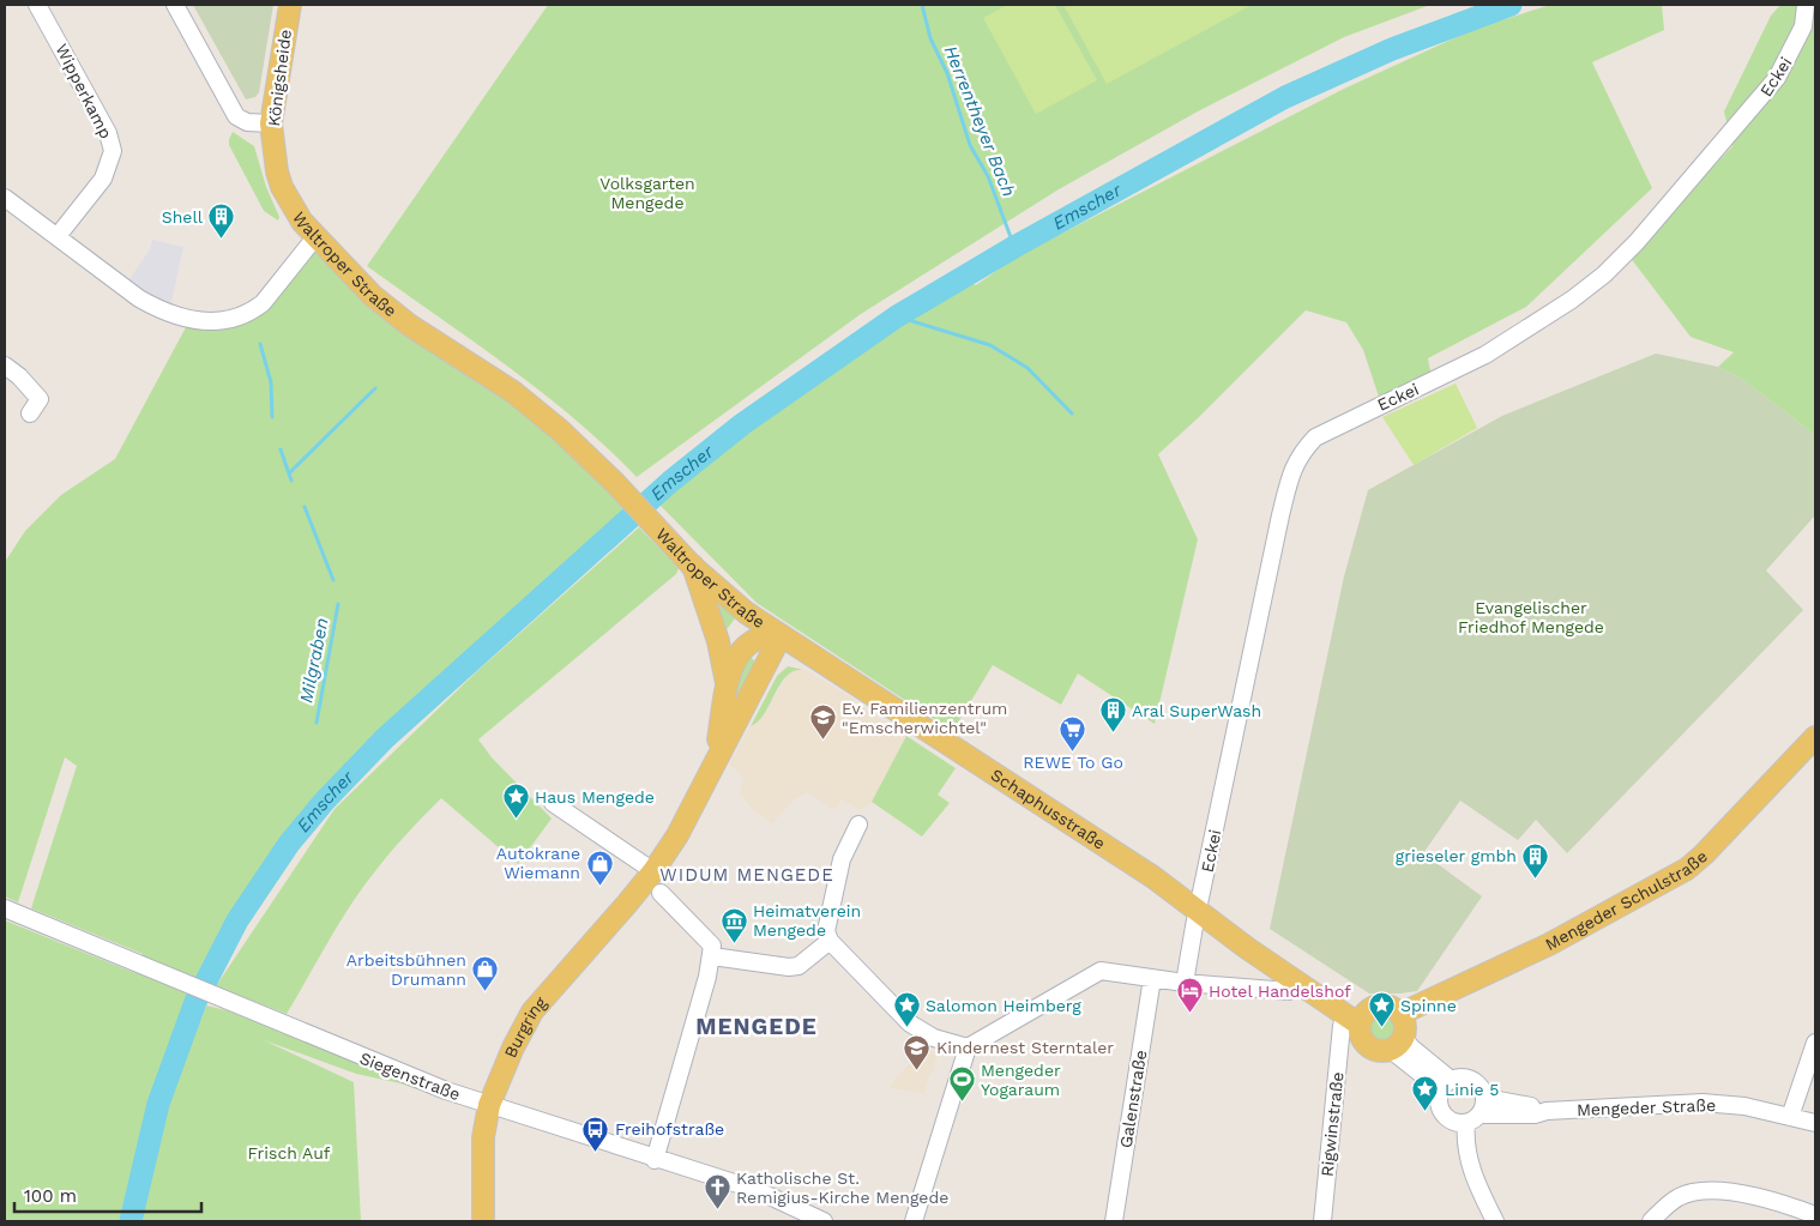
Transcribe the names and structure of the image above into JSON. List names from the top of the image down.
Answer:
{
  "streets": {
    "main road": [
      "Königsheide",
      "Waltroper Straße",
      "Schaphusstraße",
      "Mengeder Schulstraße",
      "Burgring"
    ],
    "street": [
      "Eckei",
      "Wipperkamp",
      "Siegenstraße",
      "Galenstraße",
      "Mengeder Straße",
      "Rigwinstraße"
    ]
  },
  "crossings": [
    ["Eckei", "Schaphusstraße"],
    ["Königsheide", "Waltroper Straße"],
    ["Waltroper Straße", "Schaphusstraße"],
    ["Waltroper Straße", "Burgring"],
    ["Schaphusstraße", "Mengeder Schulstraße"],
    ["Schaphusstraße", "Rigwinstraße"],
    ["Mengeder Schulstraße", "Rigwinstraße"],
    ["Burgring", "Siegenstraße"]
  ],
  "districts": ["WIDUM MENGEDE", "MENGEDE"],
  "water": ["Herrentheyer Bach", "Emscher", "Milgraben"],
  "parks": ["Volksgarten Mengede", "Evangelischer Friedhof Mengede", "Frisch Auf"],
  "places": {
    "building": ["Shell", "Aral SuperWash", "grieseler gmbh"],
    "school or university": ["Ev. Familienzentrum \"Emscherwichtel\"", "Kindernest Sterntaler"],
    "supermarket": ["REWE To Go"],
    "place": [
      "Haus Mengede",
      "Salomon Heimberg",
      "Spinne",
      "Linie 5"
    ],
    "shop": ["Autokrane Wiemann", "Arbeitsbühnen Drumann"],
    "museum": ["Heimatverein Mengede"],
    "hotel": ["Hotel Handelshof"],
    "sports": ["Mengeder Yogaraum"],
    "bus stop": ["Freihofstraße"],
    "church": ["Katholische St. Remigius-Kirche Mengede"]
  },
  "scale_bar": "100 m"
}
